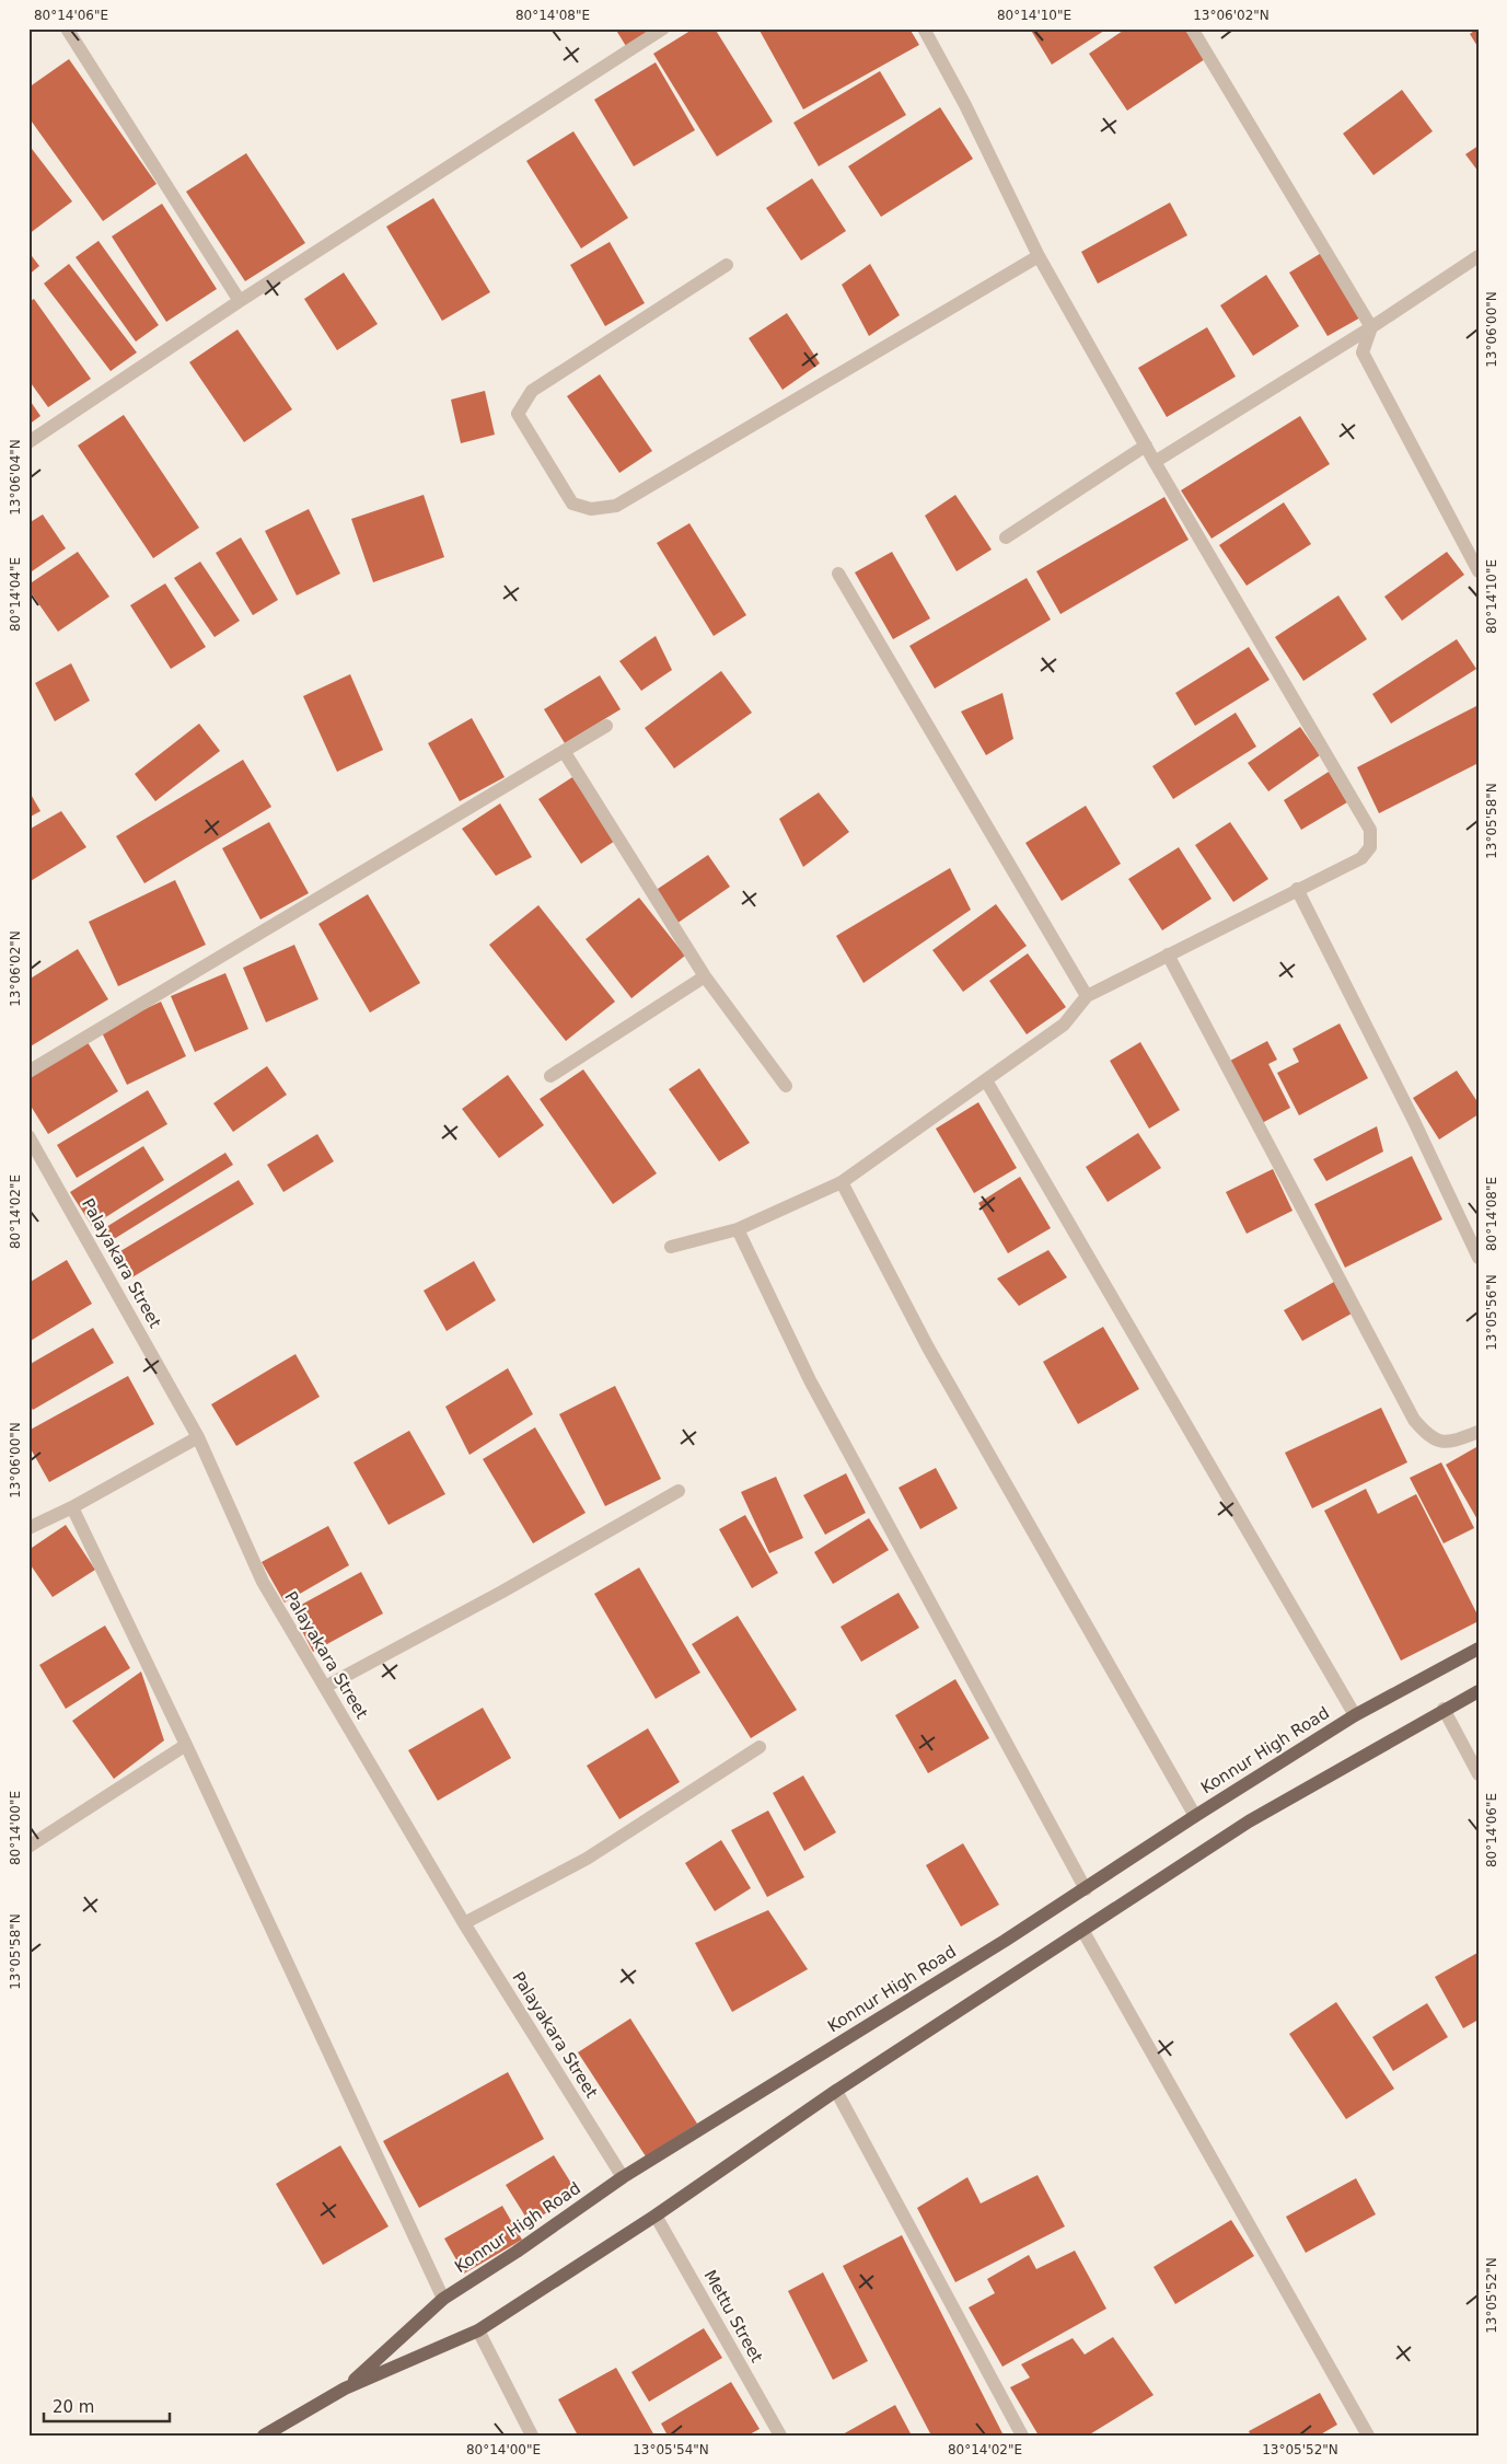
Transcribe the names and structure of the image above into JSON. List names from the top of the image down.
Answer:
{
  "streets": {
    "main road": ["Konnur High Road"],
    "street": ["Palayakara Street", "Mettu Street"]
  },
  "crossings": [
    ["Palayakara Street", "Konnur High Road"],
    ["Konnur High Road", "Mettu Street"]
  ],
  "scale_bar": "20 m",
  "coordinates": [
    "80°14'06\"E",
    "80°14'08\"E",
    "80°14'10\"E",
    "13°06'02\"N",
    "13°06'00\"N",
    "13°06'04\"N",
    "80°14'04\"E",
    "13°05'58\"N",
    "80°14'02\"E",
    "13°05'56\"N",
    "80°14'00\"E",
    "13°05'52\"N",
    "13°05'54\"N"
  ]
}
